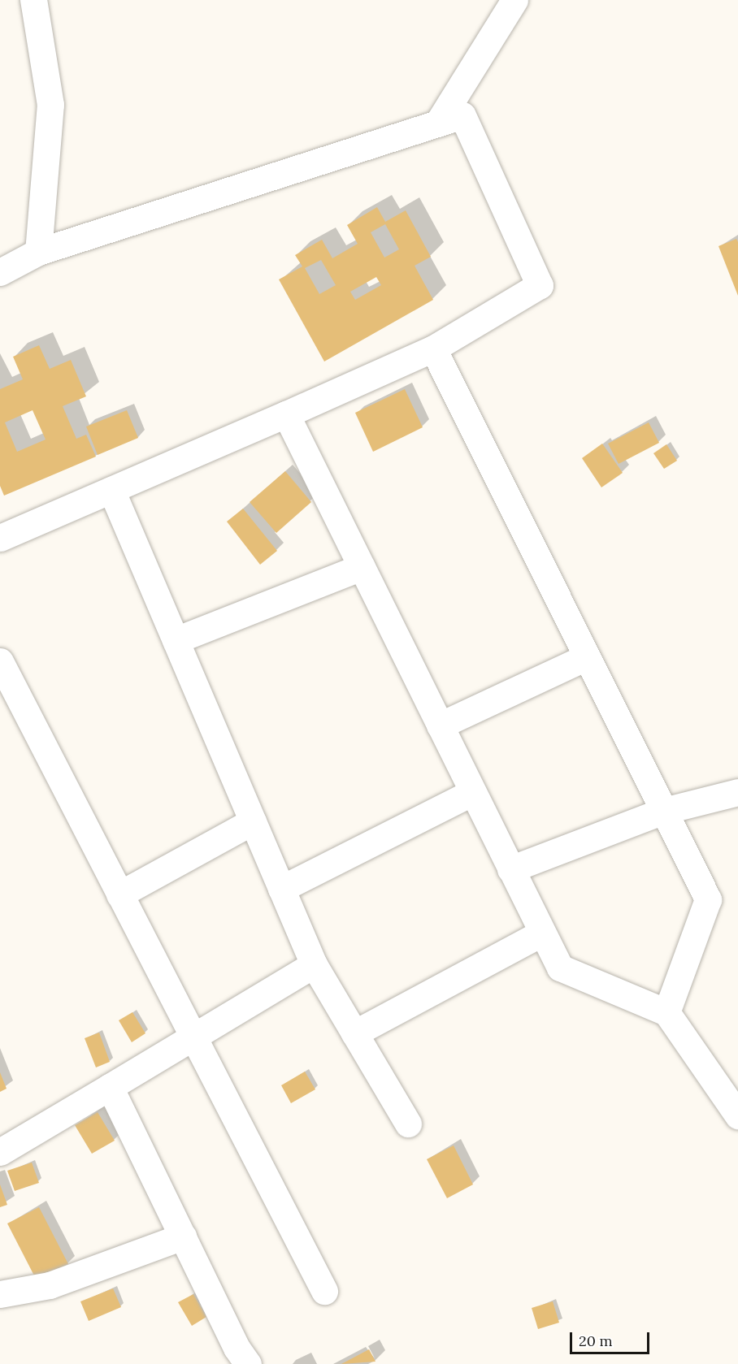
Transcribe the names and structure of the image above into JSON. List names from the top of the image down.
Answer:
{
  "scale_bar": "20 m"
}
